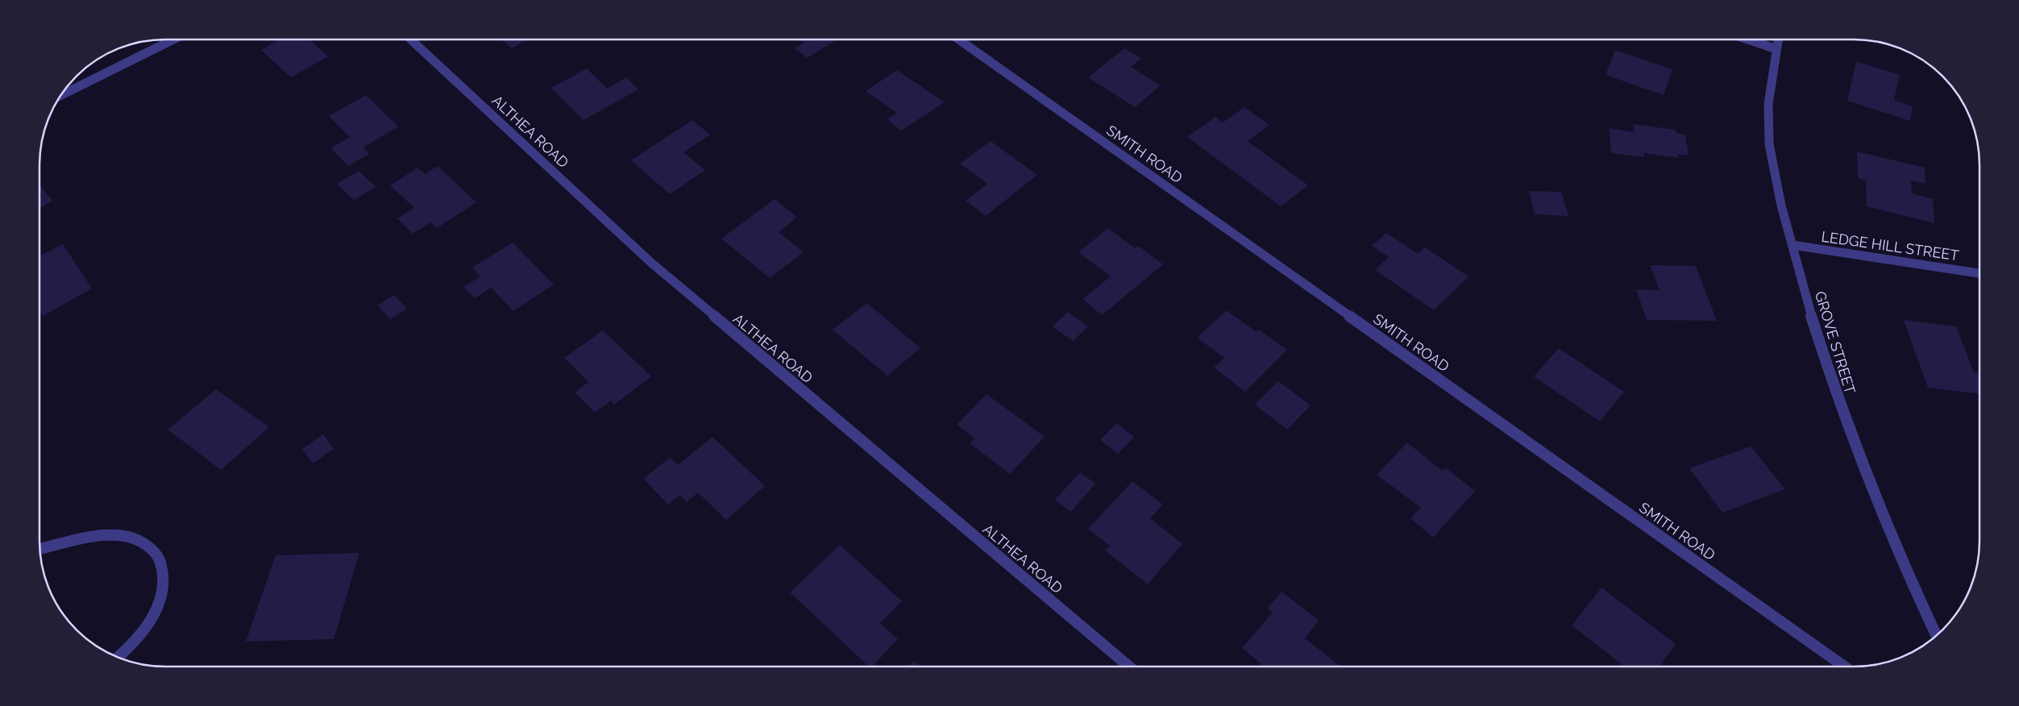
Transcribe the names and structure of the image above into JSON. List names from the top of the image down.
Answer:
{
  "streets": {
    "street": [
      "ALTHEA ROAD",
      "SMITH ROAD",
      "LEDGE HILL STREET",
      "GROVE STREET"
    ]
  },
  "crossings": [
    ["LEDGE HILL STREET", "GROVE STREET"]
  ]
}
